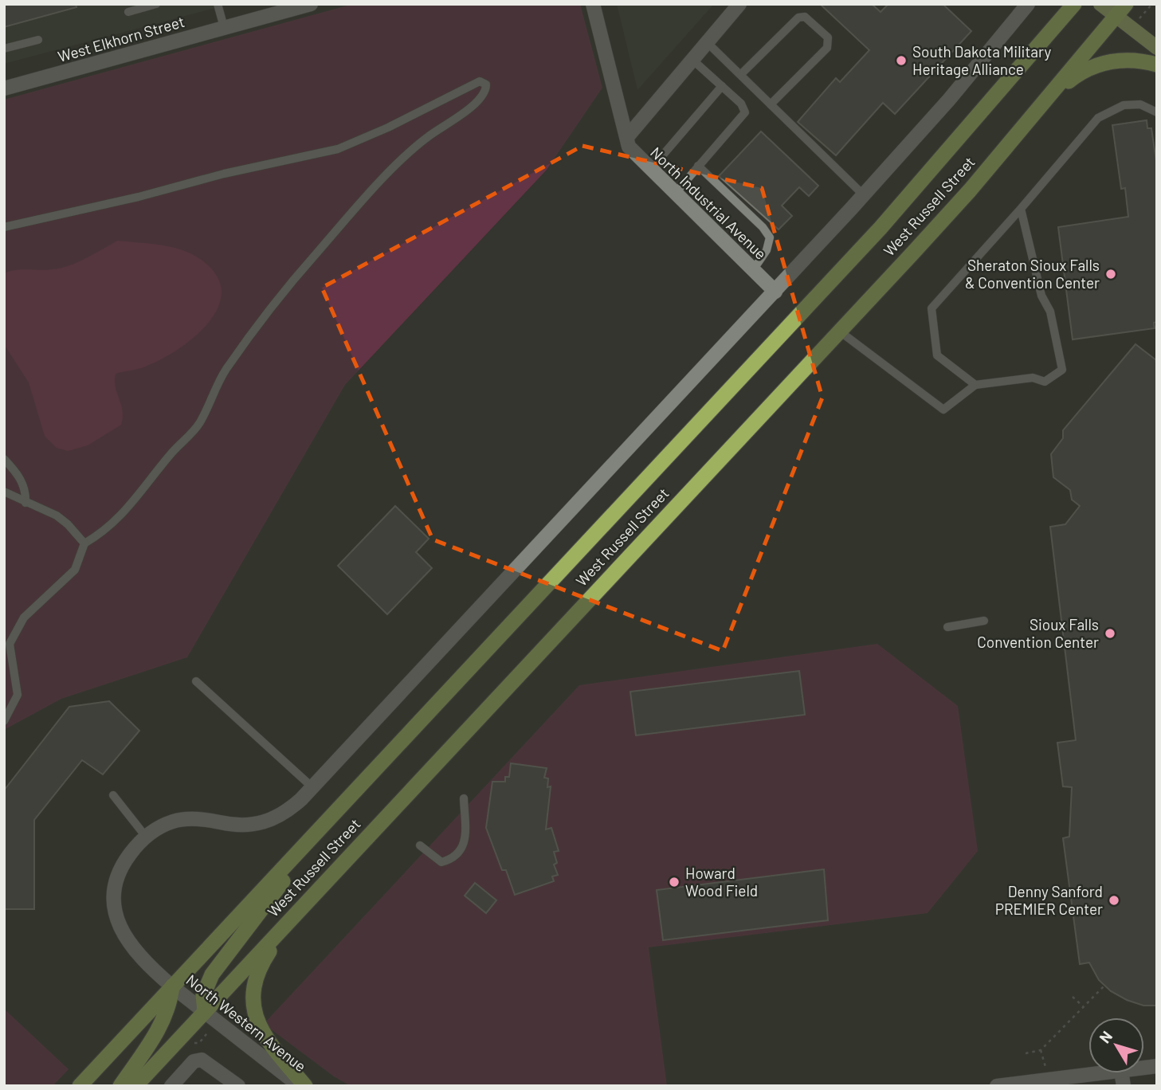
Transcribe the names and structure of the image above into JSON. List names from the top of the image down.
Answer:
{
  "streets": {
    "highway": ["West Russell Street"],
    "street": ["West Elkhorn Street", "North Industrial Avenue", "North Western Avenue"]
  },
  "crossings": [
    ["West Russell Street", "North Western Avenue"]
  ],
  "places": [
    "South Dakota Military Heritage Alliance",
    "Sheraton Sioux Falls & Convention Center",
    "Sioux Falls Convention Center",
    "Howard Wood Field",
    "Denny Sanford PREMIER Center"
  ],
  "north": "top left"
}
